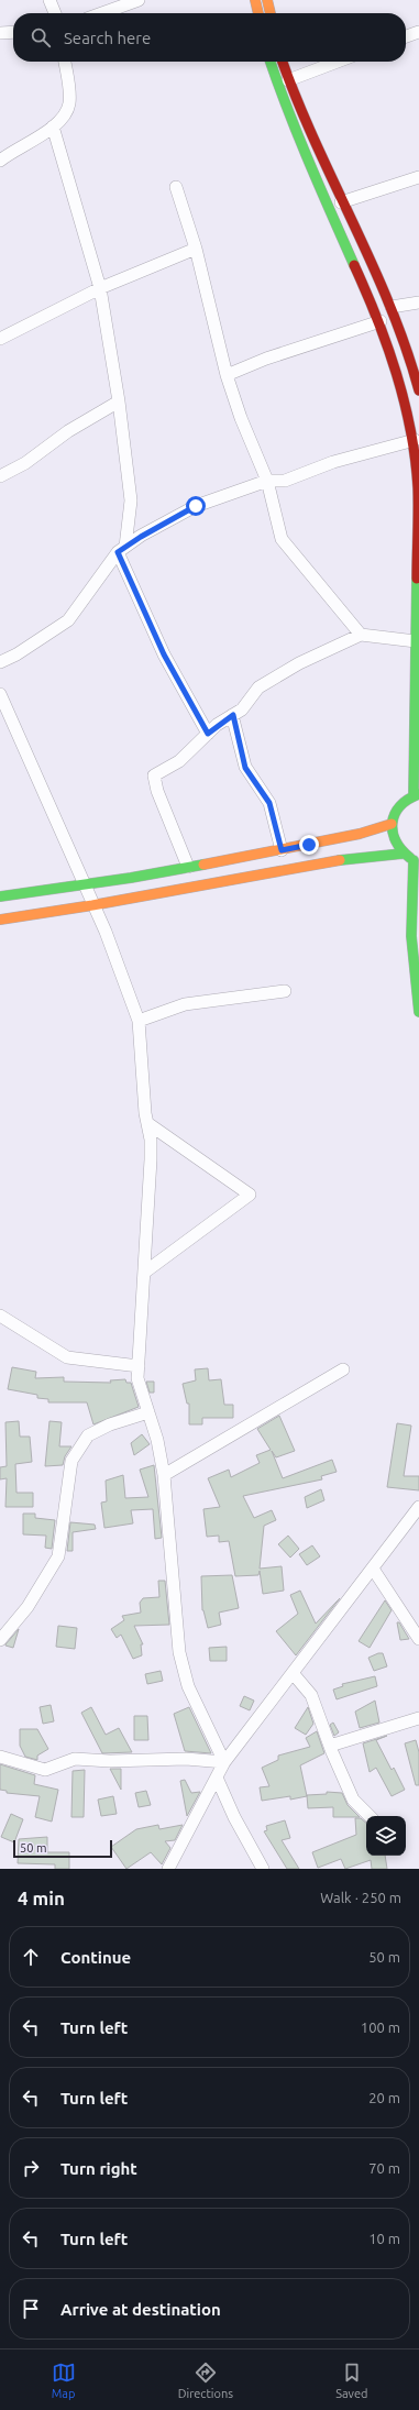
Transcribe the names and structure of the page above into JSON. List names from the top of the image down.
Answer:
{
  "scale_bar": "50 m",
  "page": {
    "search": "Search here",
    "scale": "50 m",
    "heading": ["4 min", "Walk · 250 m"],
    "list": [
      ["Continue", "50 m"],
      ["Turn left", "100 m"],
      ["Turn left", "20 m"],
      ["Turn right", "70 m"],
      ["Turn left", "10 m"],
      "Arrive at destination"
    ],
    "nav": ["Map", "Directions", "Saved"]
  }
}
